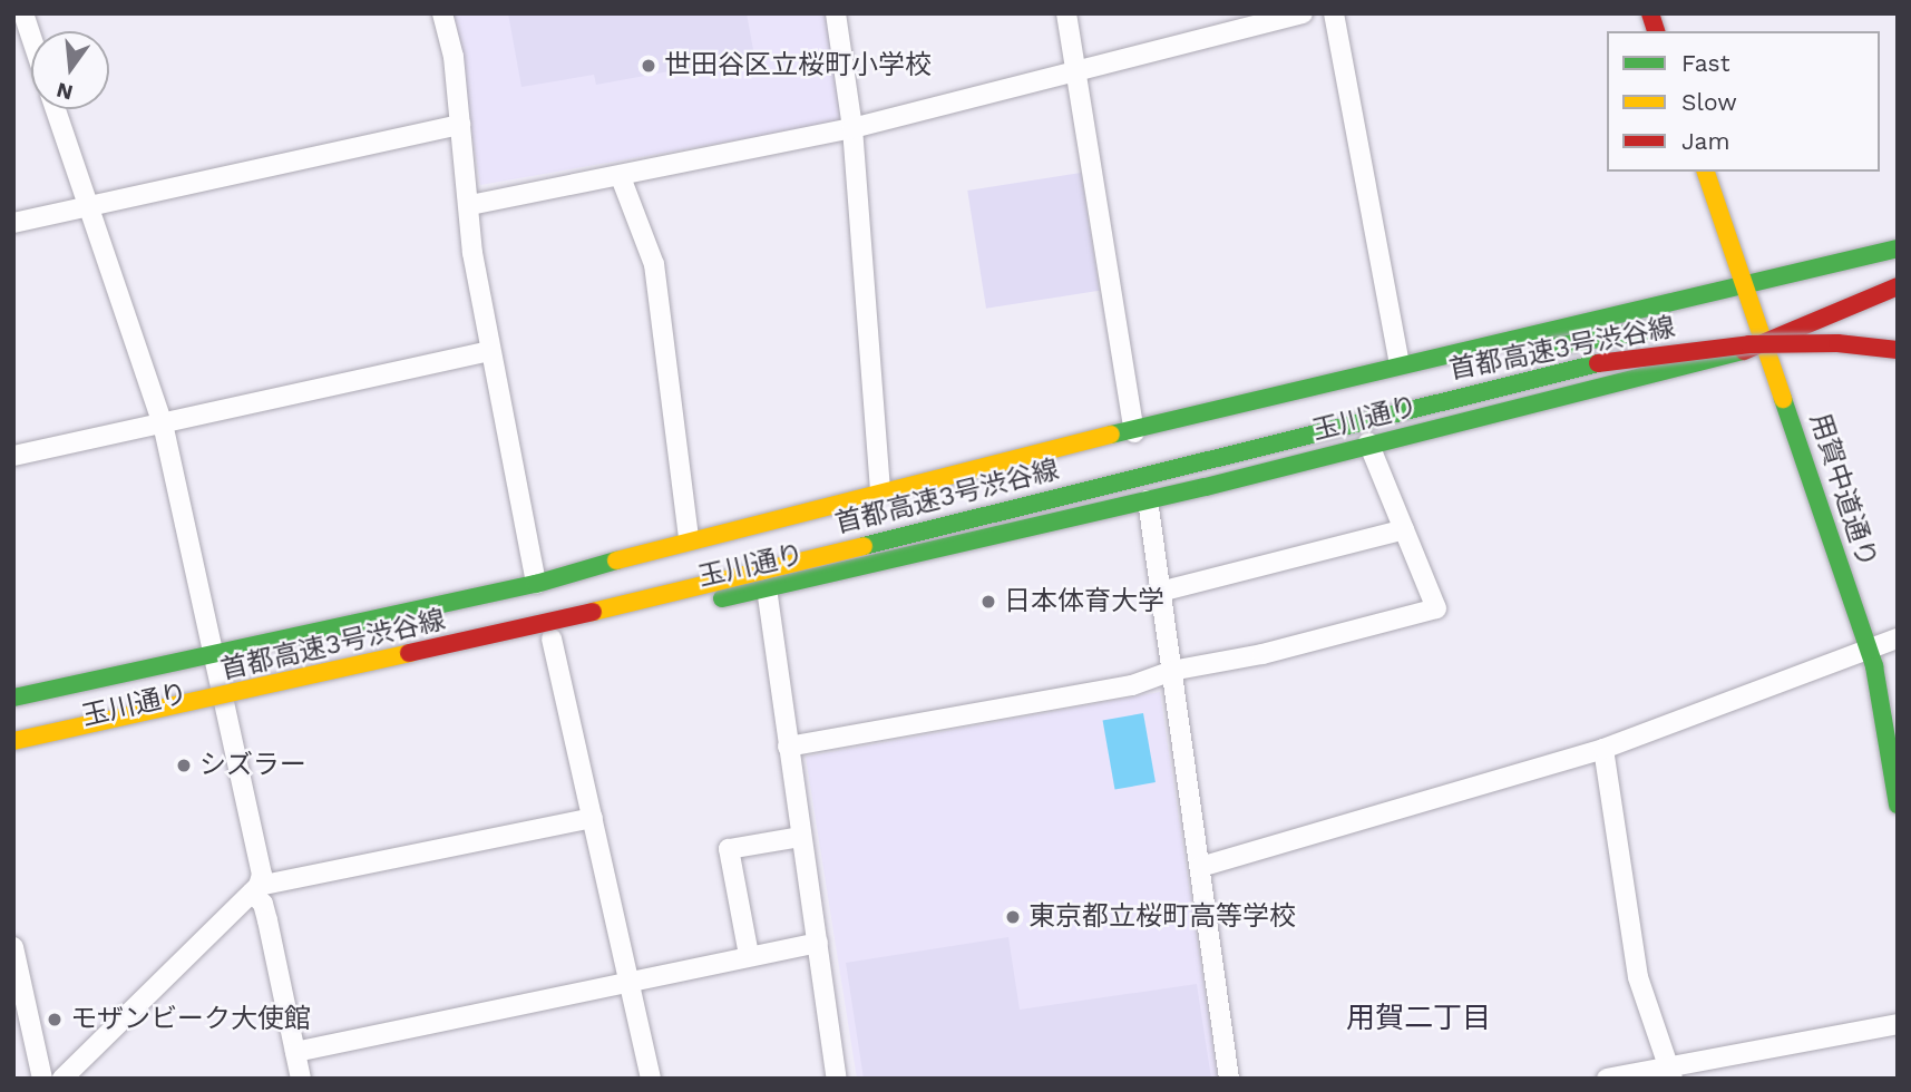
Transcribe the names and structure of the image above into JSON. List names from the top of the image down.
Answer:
{
  "streets": {
    "main road": ["首都高速3号渋谷線", "玉川通り", "用賀中道通り"]
  },
  "crossings": [
    ["玉川通り", "用賀中道通り"]
  ],
  "districts": ["用賀二丁目"],
  "places": [
    "世田谷区立桜町小学校",
    "日本体育大学",
    "シズラー",
    "東京都立桜町高等学校",
    "モザンビーク大使館"
  ],
  "legend": ["Fast", "Slow", "Jam"],
  "north": "bottom"
}
